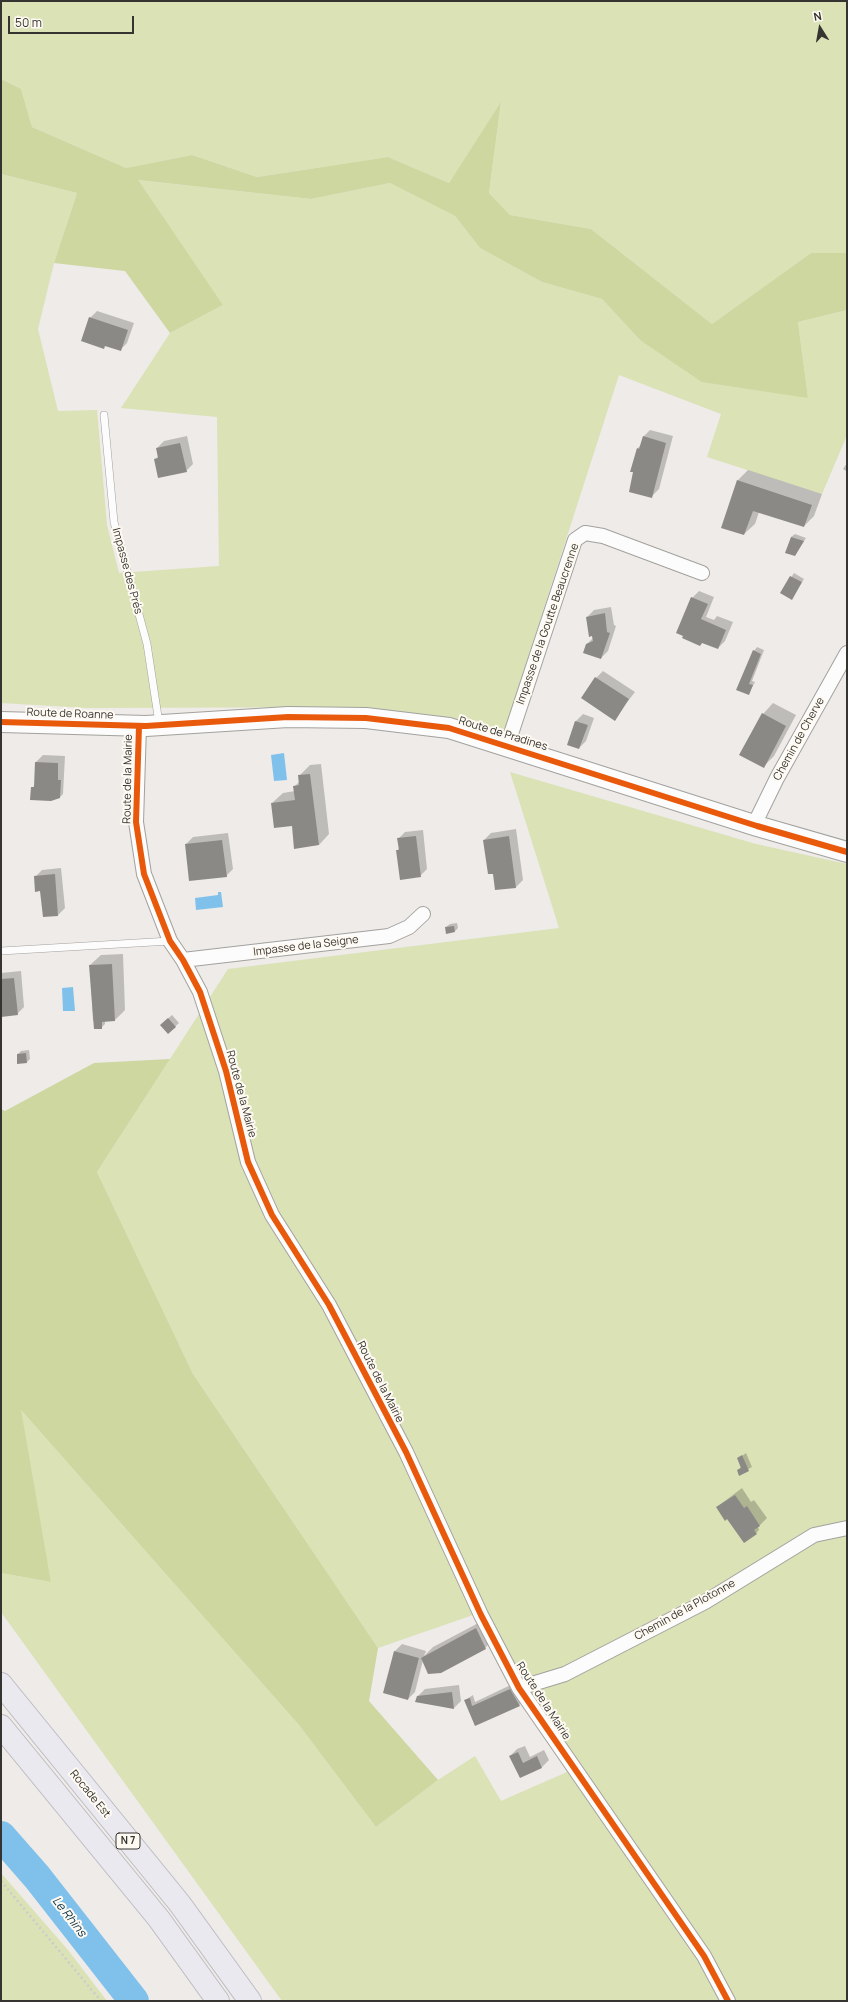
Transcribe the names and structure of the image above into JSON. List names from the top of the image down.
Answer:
{
  "streets": {
    "highway": ["Rocade Est", "N 7"],
    "street": [
      "Impasse de la Goutte Beaucrenne",
      "Route de Roanne",
      "Route de Pradines",
      "Chemin de Cherve",
      "Route de la Mairie",
      "Impasse de la Seigne",
      "Chemin de la Plotonne"
    ],
    "lane": ["Impasse des Prés"]
  },
  "crossings": [
    ["Impasse des Prés", "Route de Pradines"],
    ["Impasse de la Goutte Beaucrenne", "Route de Pradines"],
    ["Route de Roanne", "Route de Pradines"],
    ["Route de Roanne", "Route de la Mairie"],
    ["Route de Pradines", "Chemin de Cherve"],
    ["Route de Pradines", "Route de la Mairie"],
    ["Route de la Mairie", "Impasse de la Seigne"],
    ["Route de la Mairie", "Chemin de la Plotonne"]
  ],
  "water": ["Le Rhins"],
  "scale_bar": "50 m",
  "north": "top"
}
